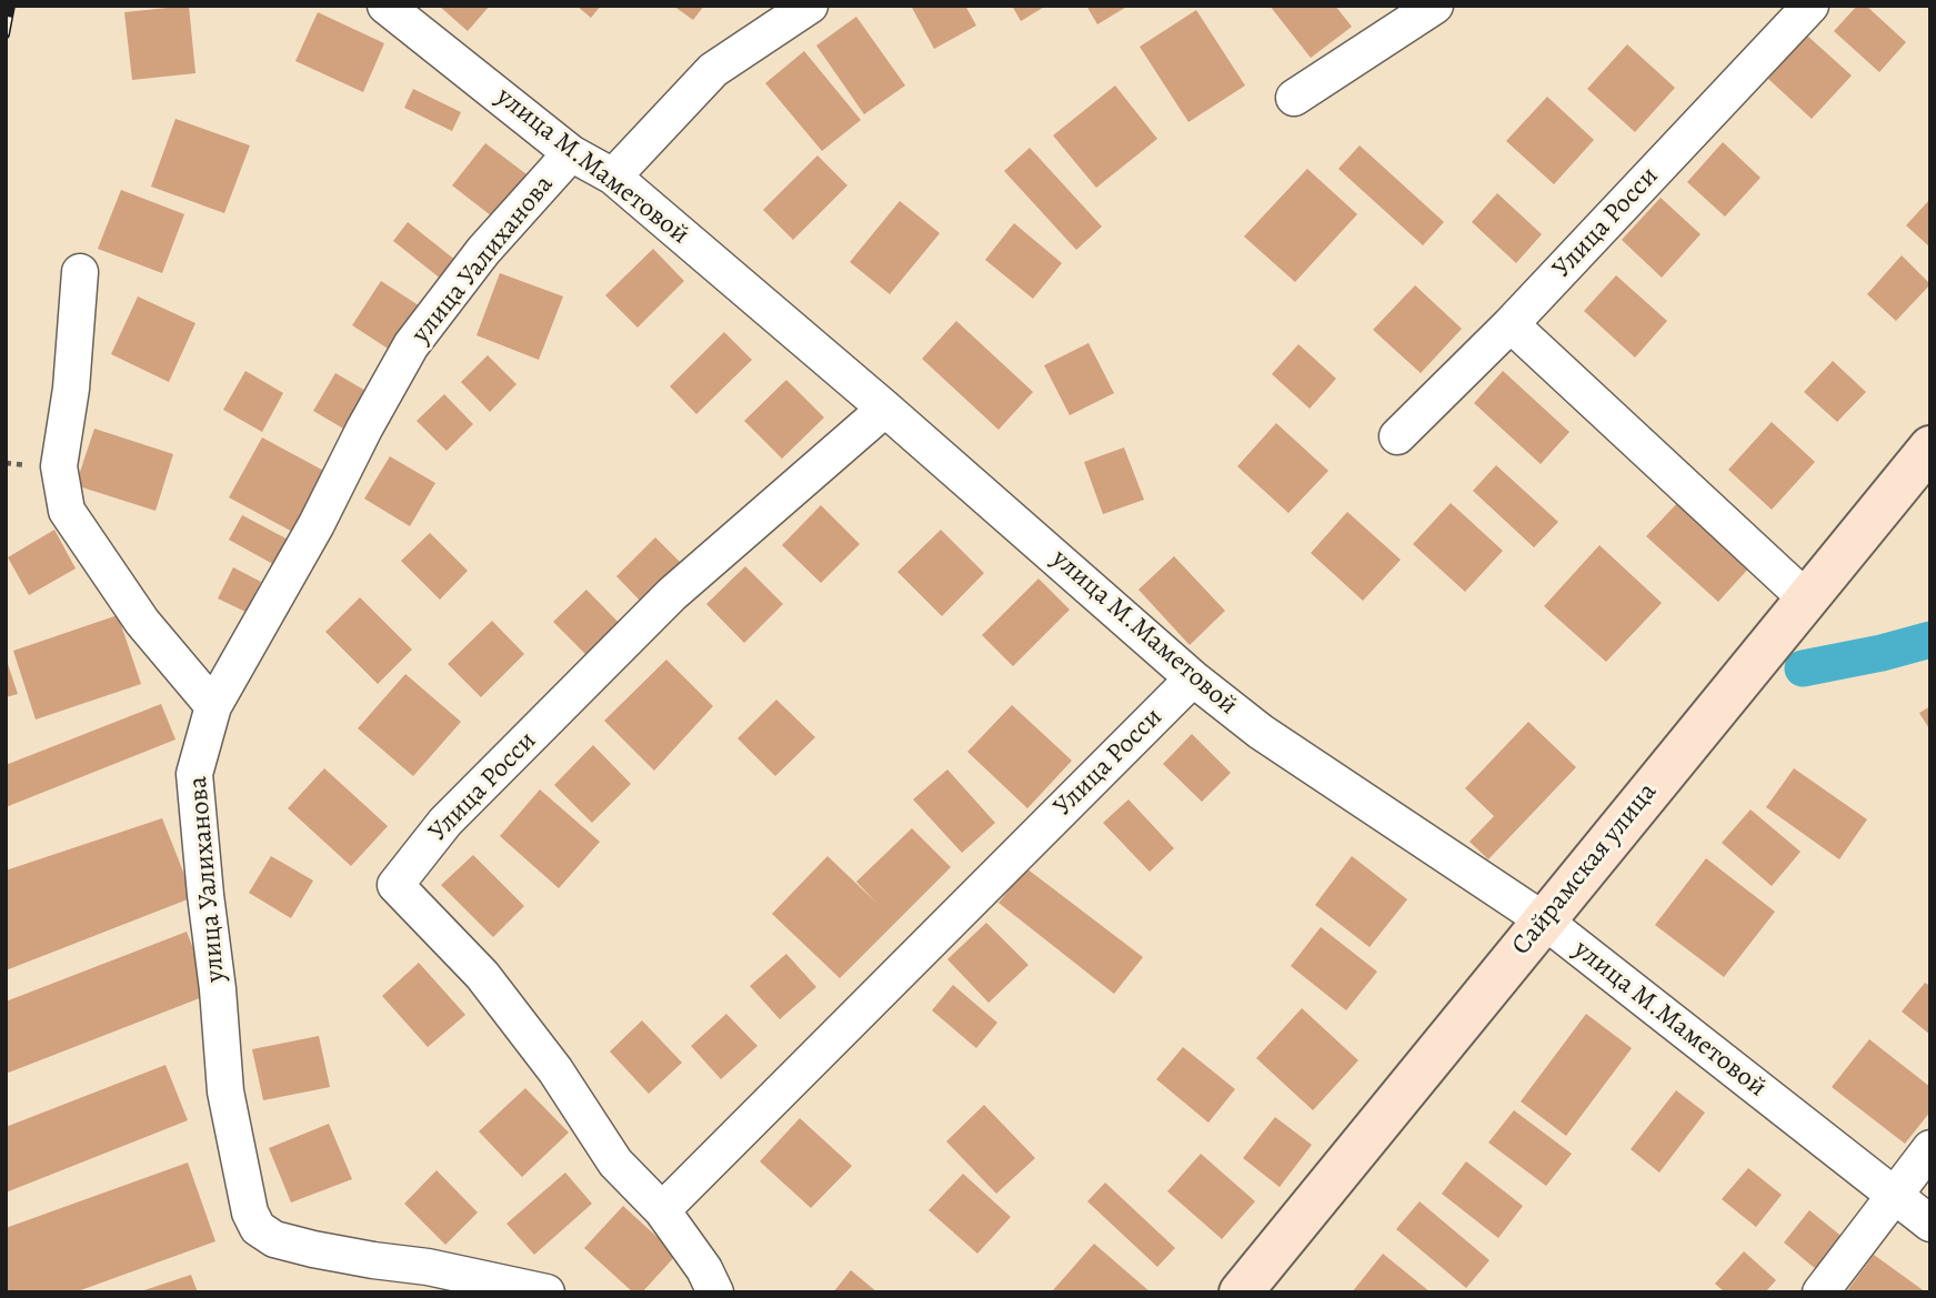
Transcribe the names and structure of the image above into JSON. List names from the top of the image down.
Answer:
{
  "streets": {
    "main road": ["Сайрамская улица"],
    "street": ["улица М.Маметовой", "Улица Росси", "улица Уалиханова"]
  },
  "crossings": [
    ["улица М.Маметовой", "Улица Росси"],
    ["улица М.Маметовой", "улица Уалиханова"],
    ["улица М.Маметовой", "Сайрамская улица"]
  ]
}
